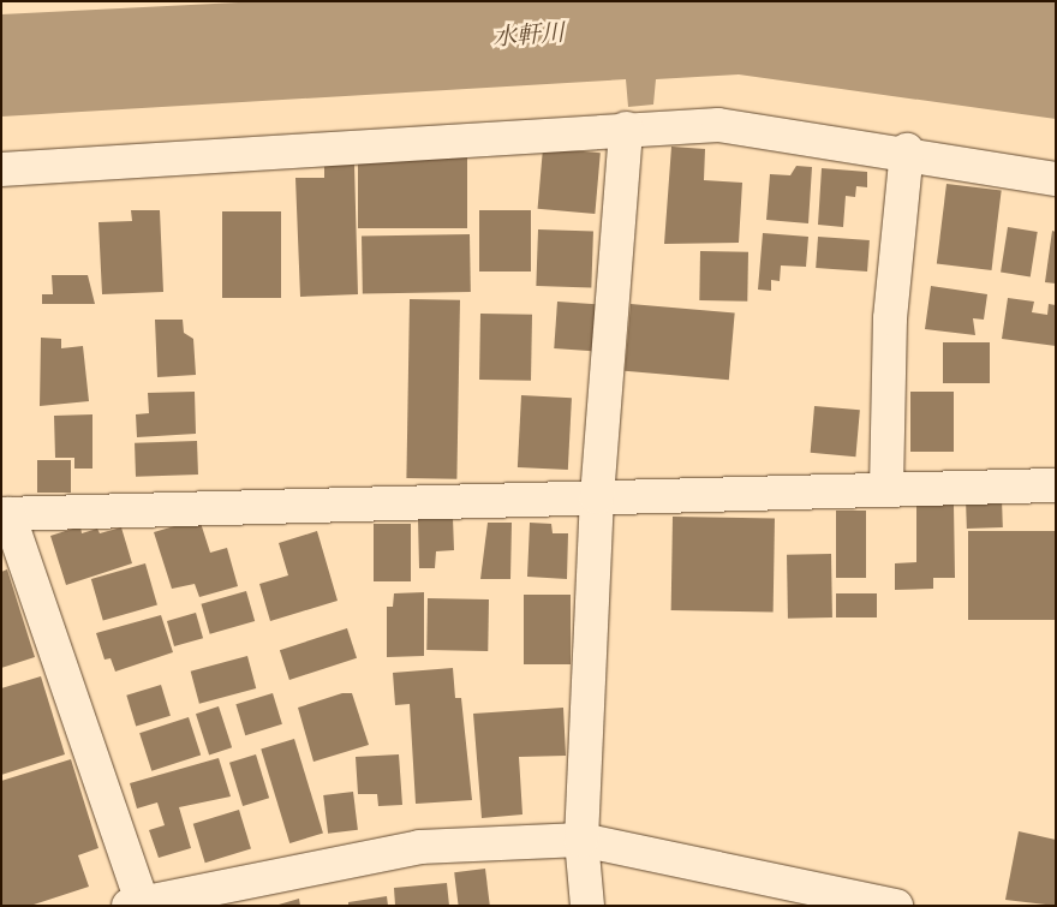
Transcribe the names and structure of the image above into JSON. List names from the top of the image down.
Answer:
{
  "water": ["水軒川"]
}
